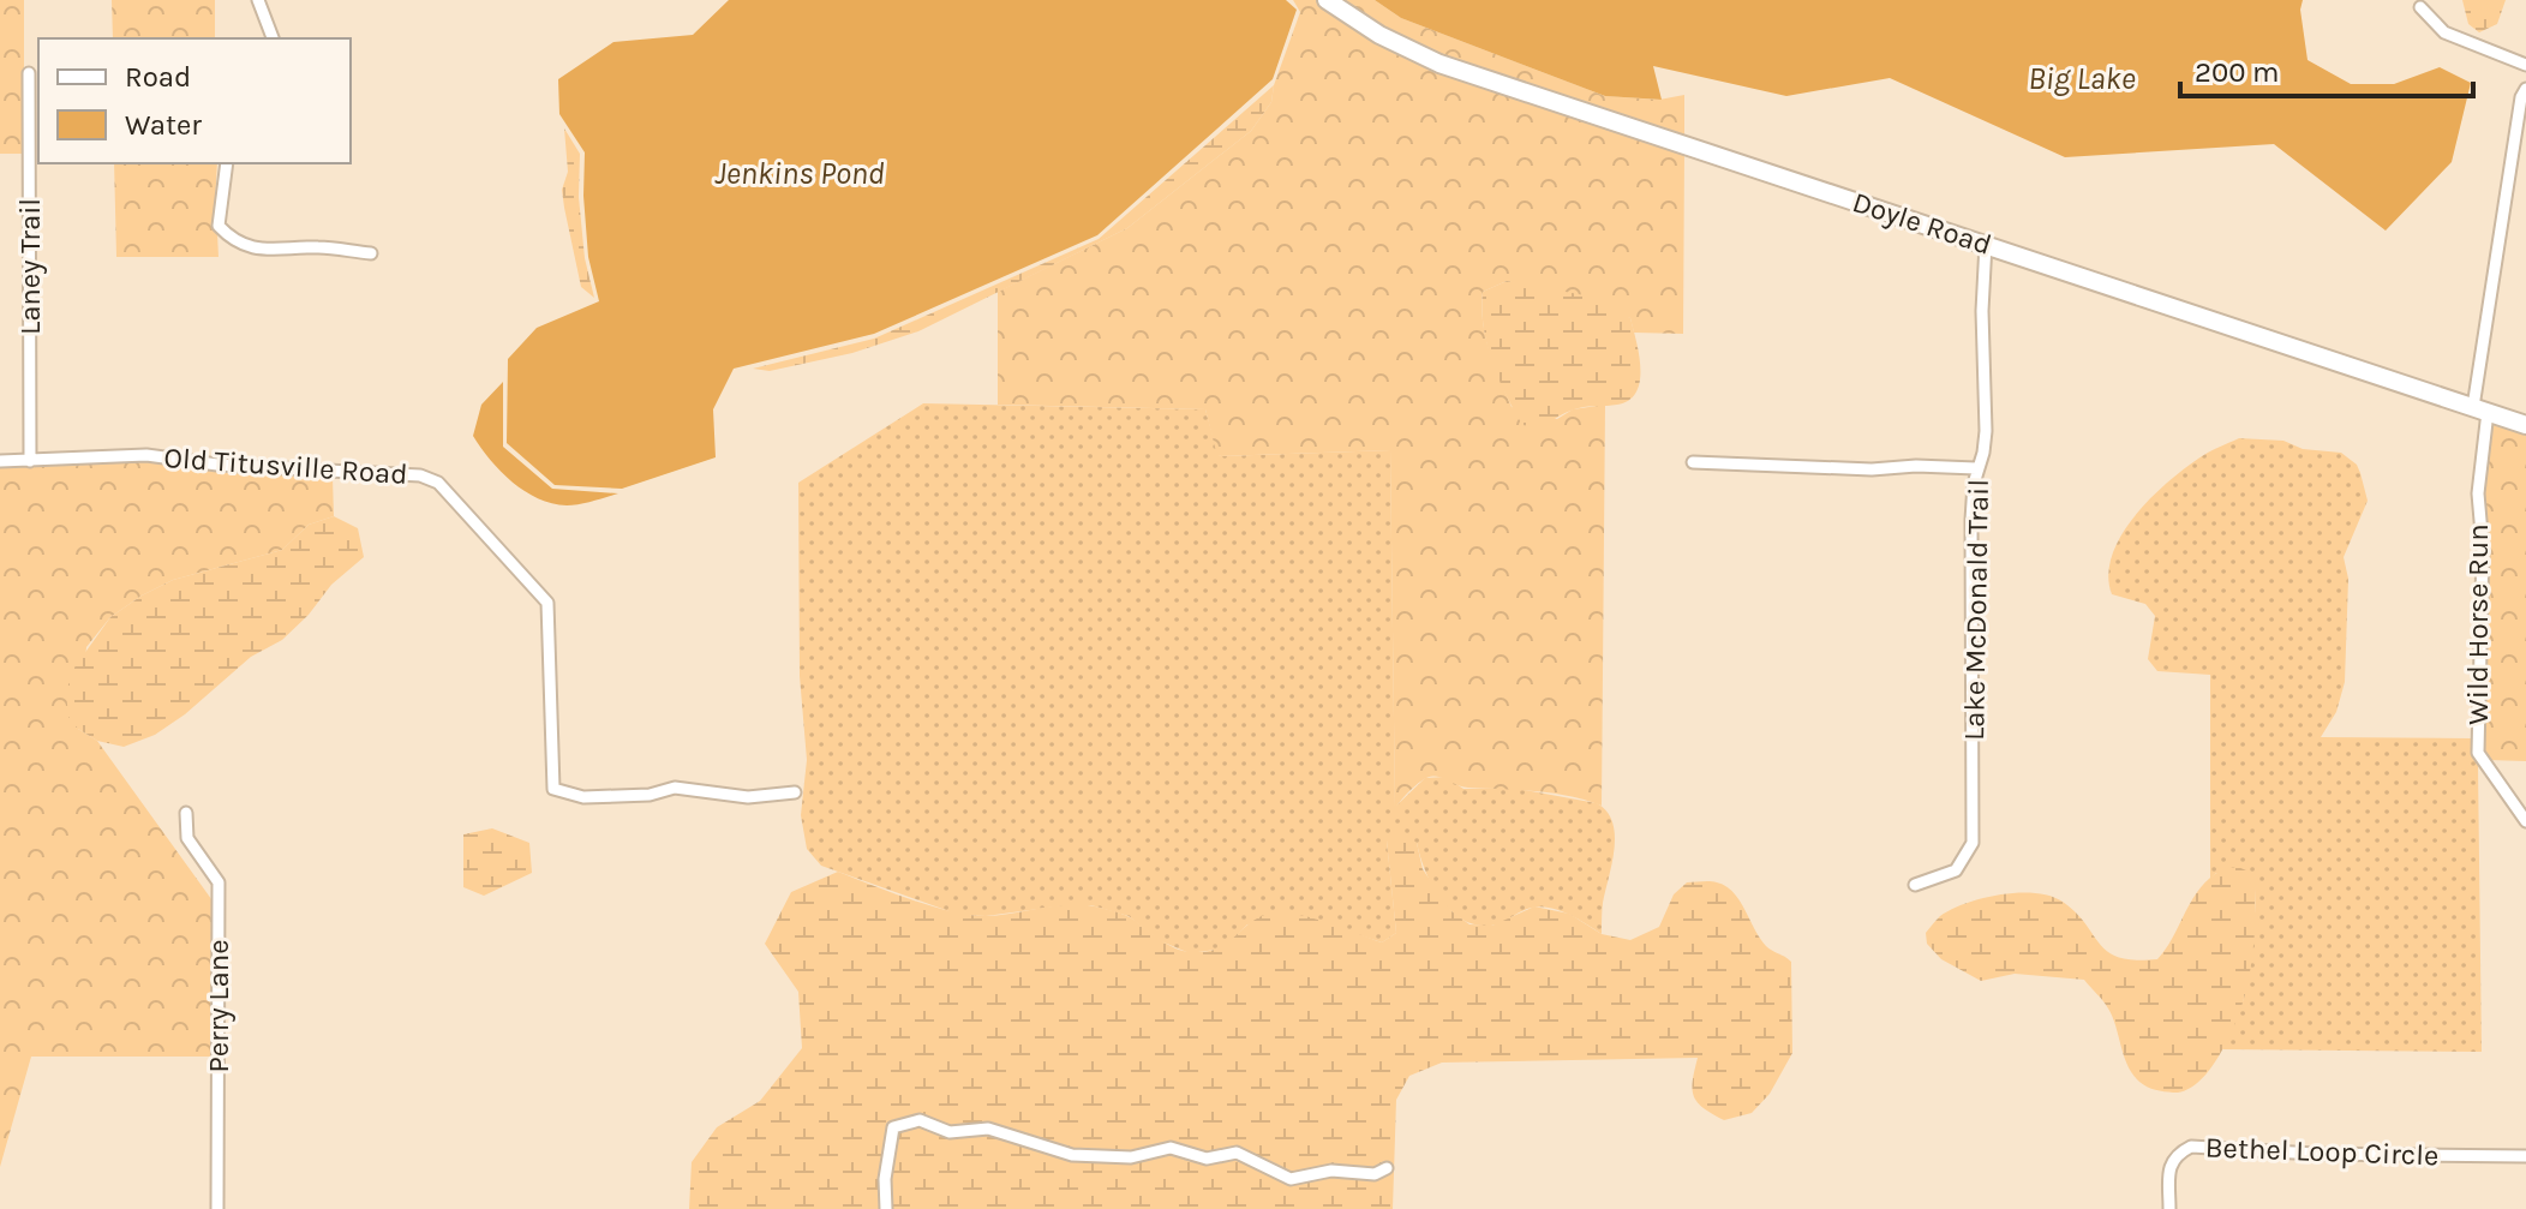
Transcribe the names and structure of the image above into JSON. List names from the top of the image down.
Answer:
{
  "streets": {
    "main road": ["Doyle Road"],
    "street": [
      "Laney Trail",
      "Old Titusville Road",
      "Lake McDonald Trail",
      "Wild Horse Run",
      "Perry Lane",
      "Bethel Loop Circle"
    ]
  },
  "crossings": [
    ["Doyle Road", "Lake McDonald Trail"],
    ["Doyle Road", "Wild Horse Run"],
    ["Laney Trail", "Old Titusville Road"]
  ],
  "water": ["Big Lake", "Jenkins Pond"],
  "legend": ["Road", "Water"],
  "scale_bar": "200 m"
}
